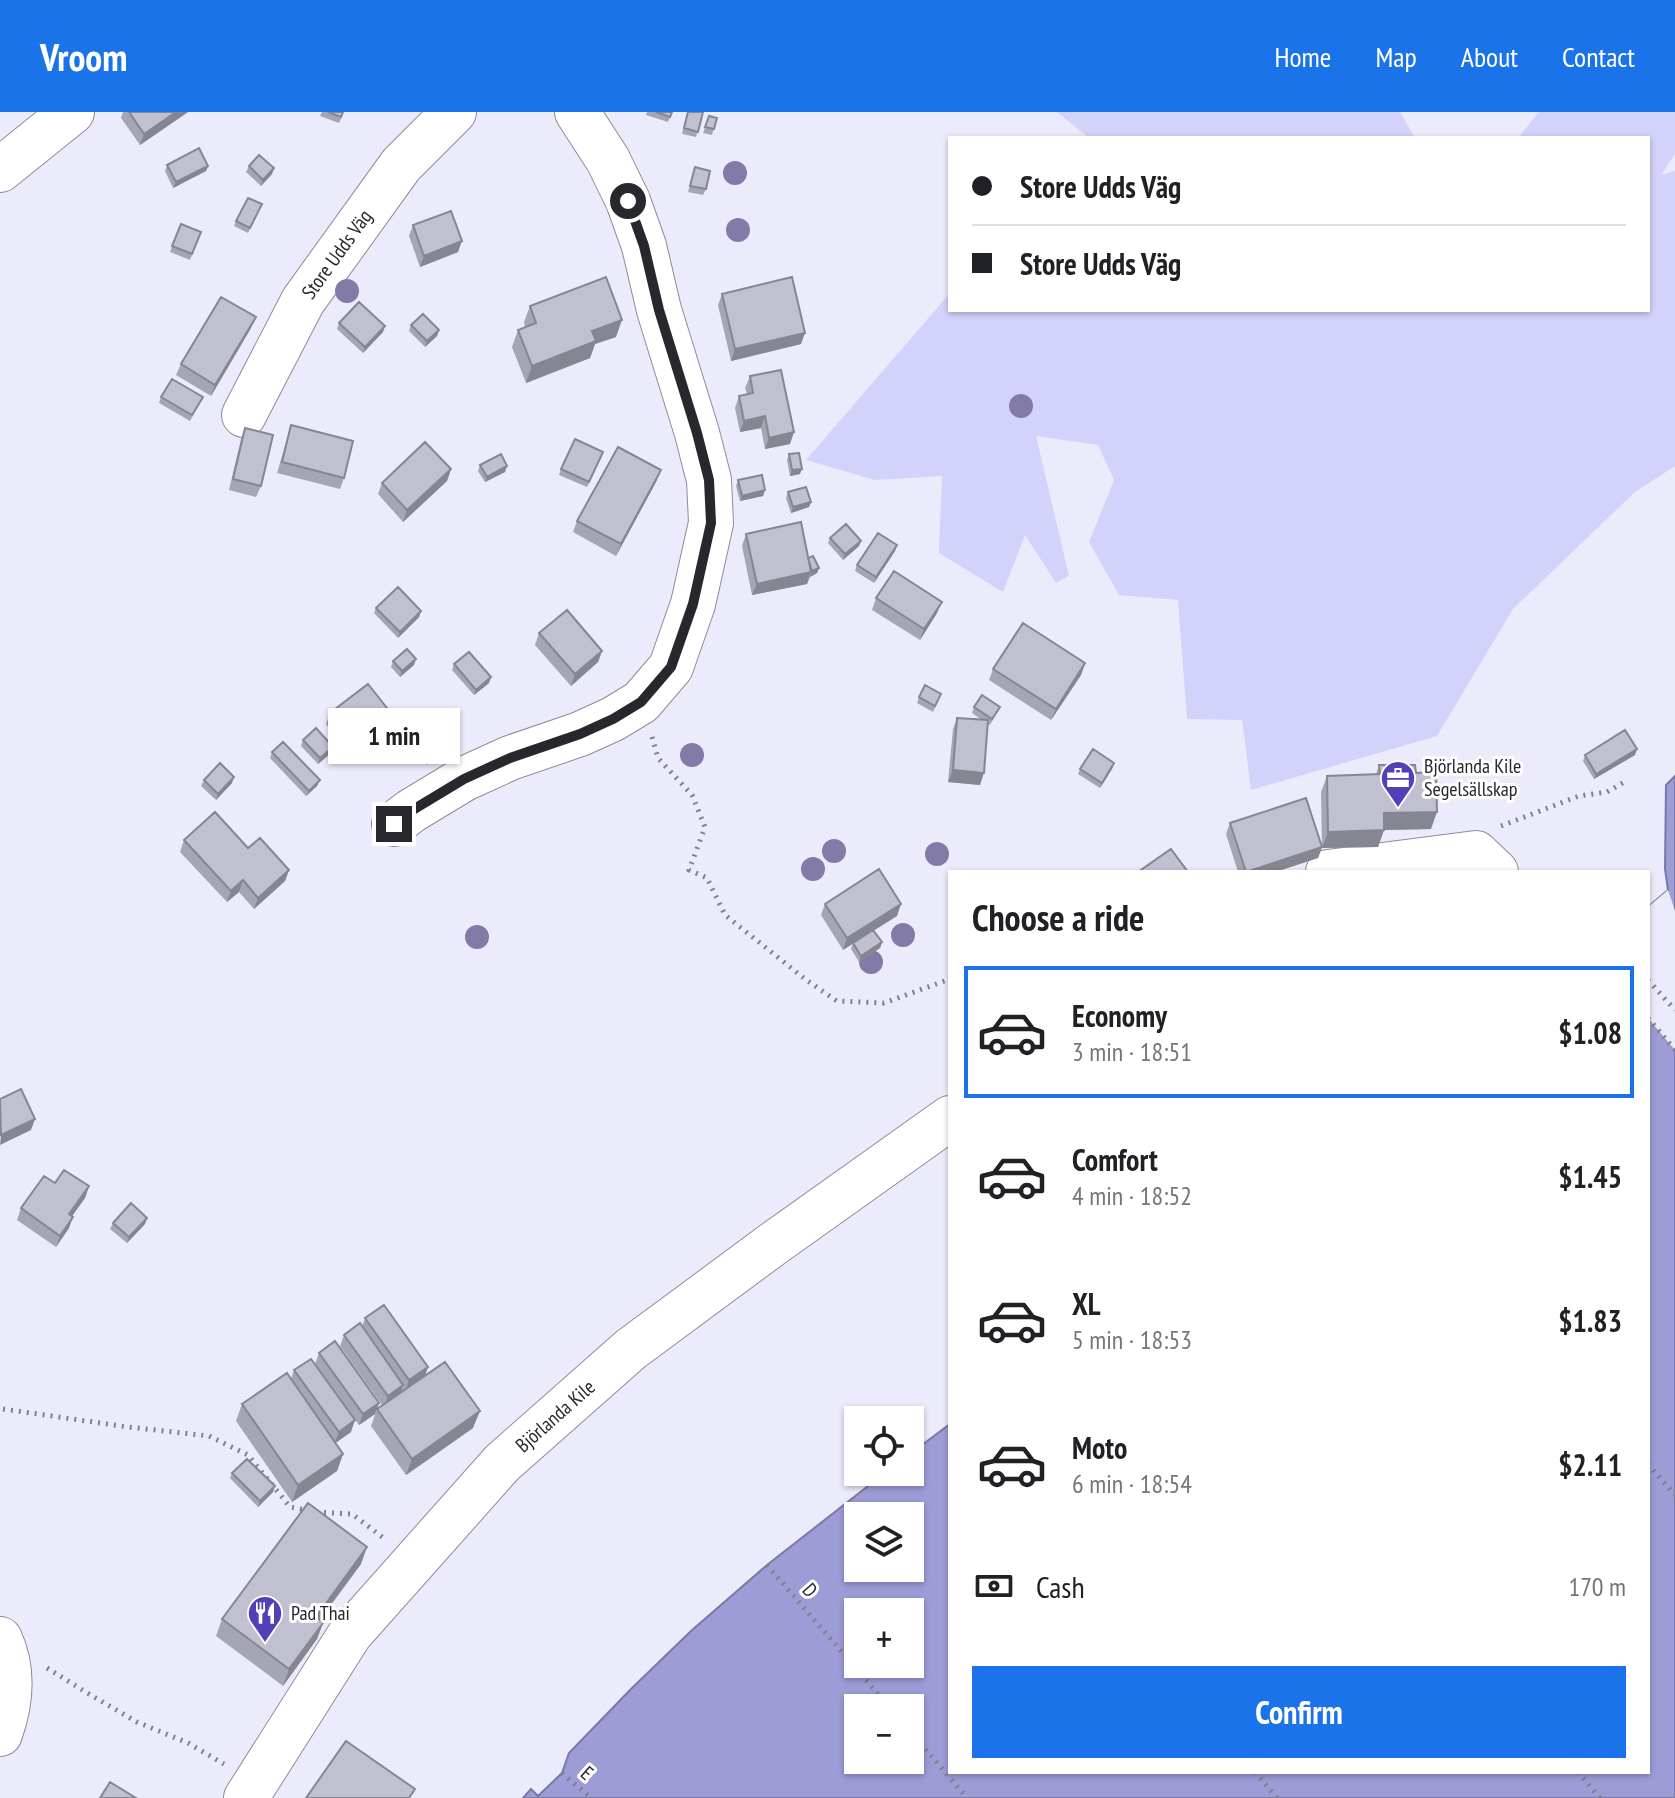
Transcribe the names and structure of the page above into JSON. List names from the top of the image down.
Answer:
{
  "streets": {
    "street": ["Store Udds Väg", "Björlanda Kile"],
    "path": ["D", "E"]
  },
  "places": {
    "office": ["Björlanda Kile Segelsällskap"],
    "restaurant": ["Pad Thai"]
  },
  "page": {
    "header": "Vroom",
    "nav": [
      "Home",
      "Map",
      "About",
      "Contact"
    ],
    "banner": ["Store Udds Väg", "Store Udds Väg"],
    "bubble": "1 min",
    "heading": "Choose a ride",
    "list": [
      {
        "name": "Economy",
        "note": "3 min · 18:51",
        "value": "$1.08"
      },
      {
        "name": "Comfort",
        "note": "4 min · 18:52",
        "value": "$1.45"
      },
      {
        "name": "XL",
        "note": "5 min · 18:53",
        "value": "$1.83"
      },
      {
        "name": "Moto",
        "note": "6 min · 18:54",
        "value": "$2.11"
      }
    ],
    "map_buttons": ["+", "−"],
    "pay": ["Cash", "170 m"],
    "buttons": "Confirm"
  }
}
